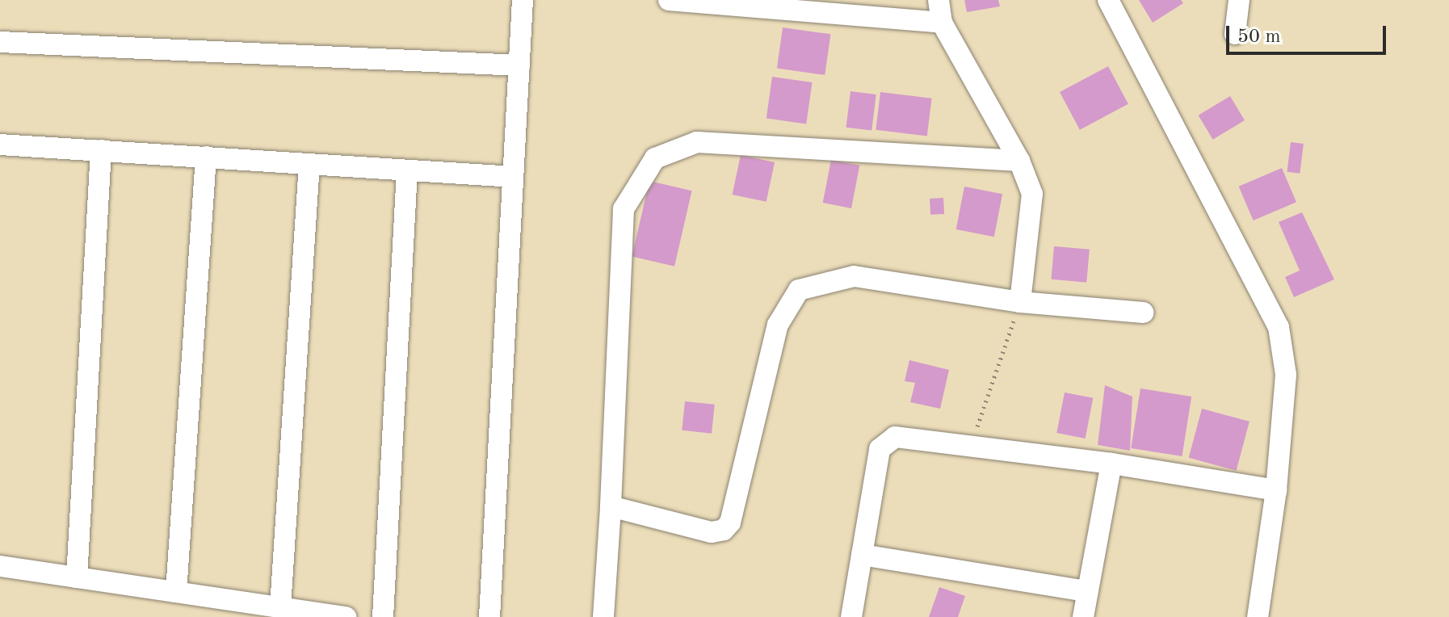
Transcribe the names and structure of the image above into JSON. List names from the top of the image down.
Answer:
{
  "scale_bar": "50 m"
}
